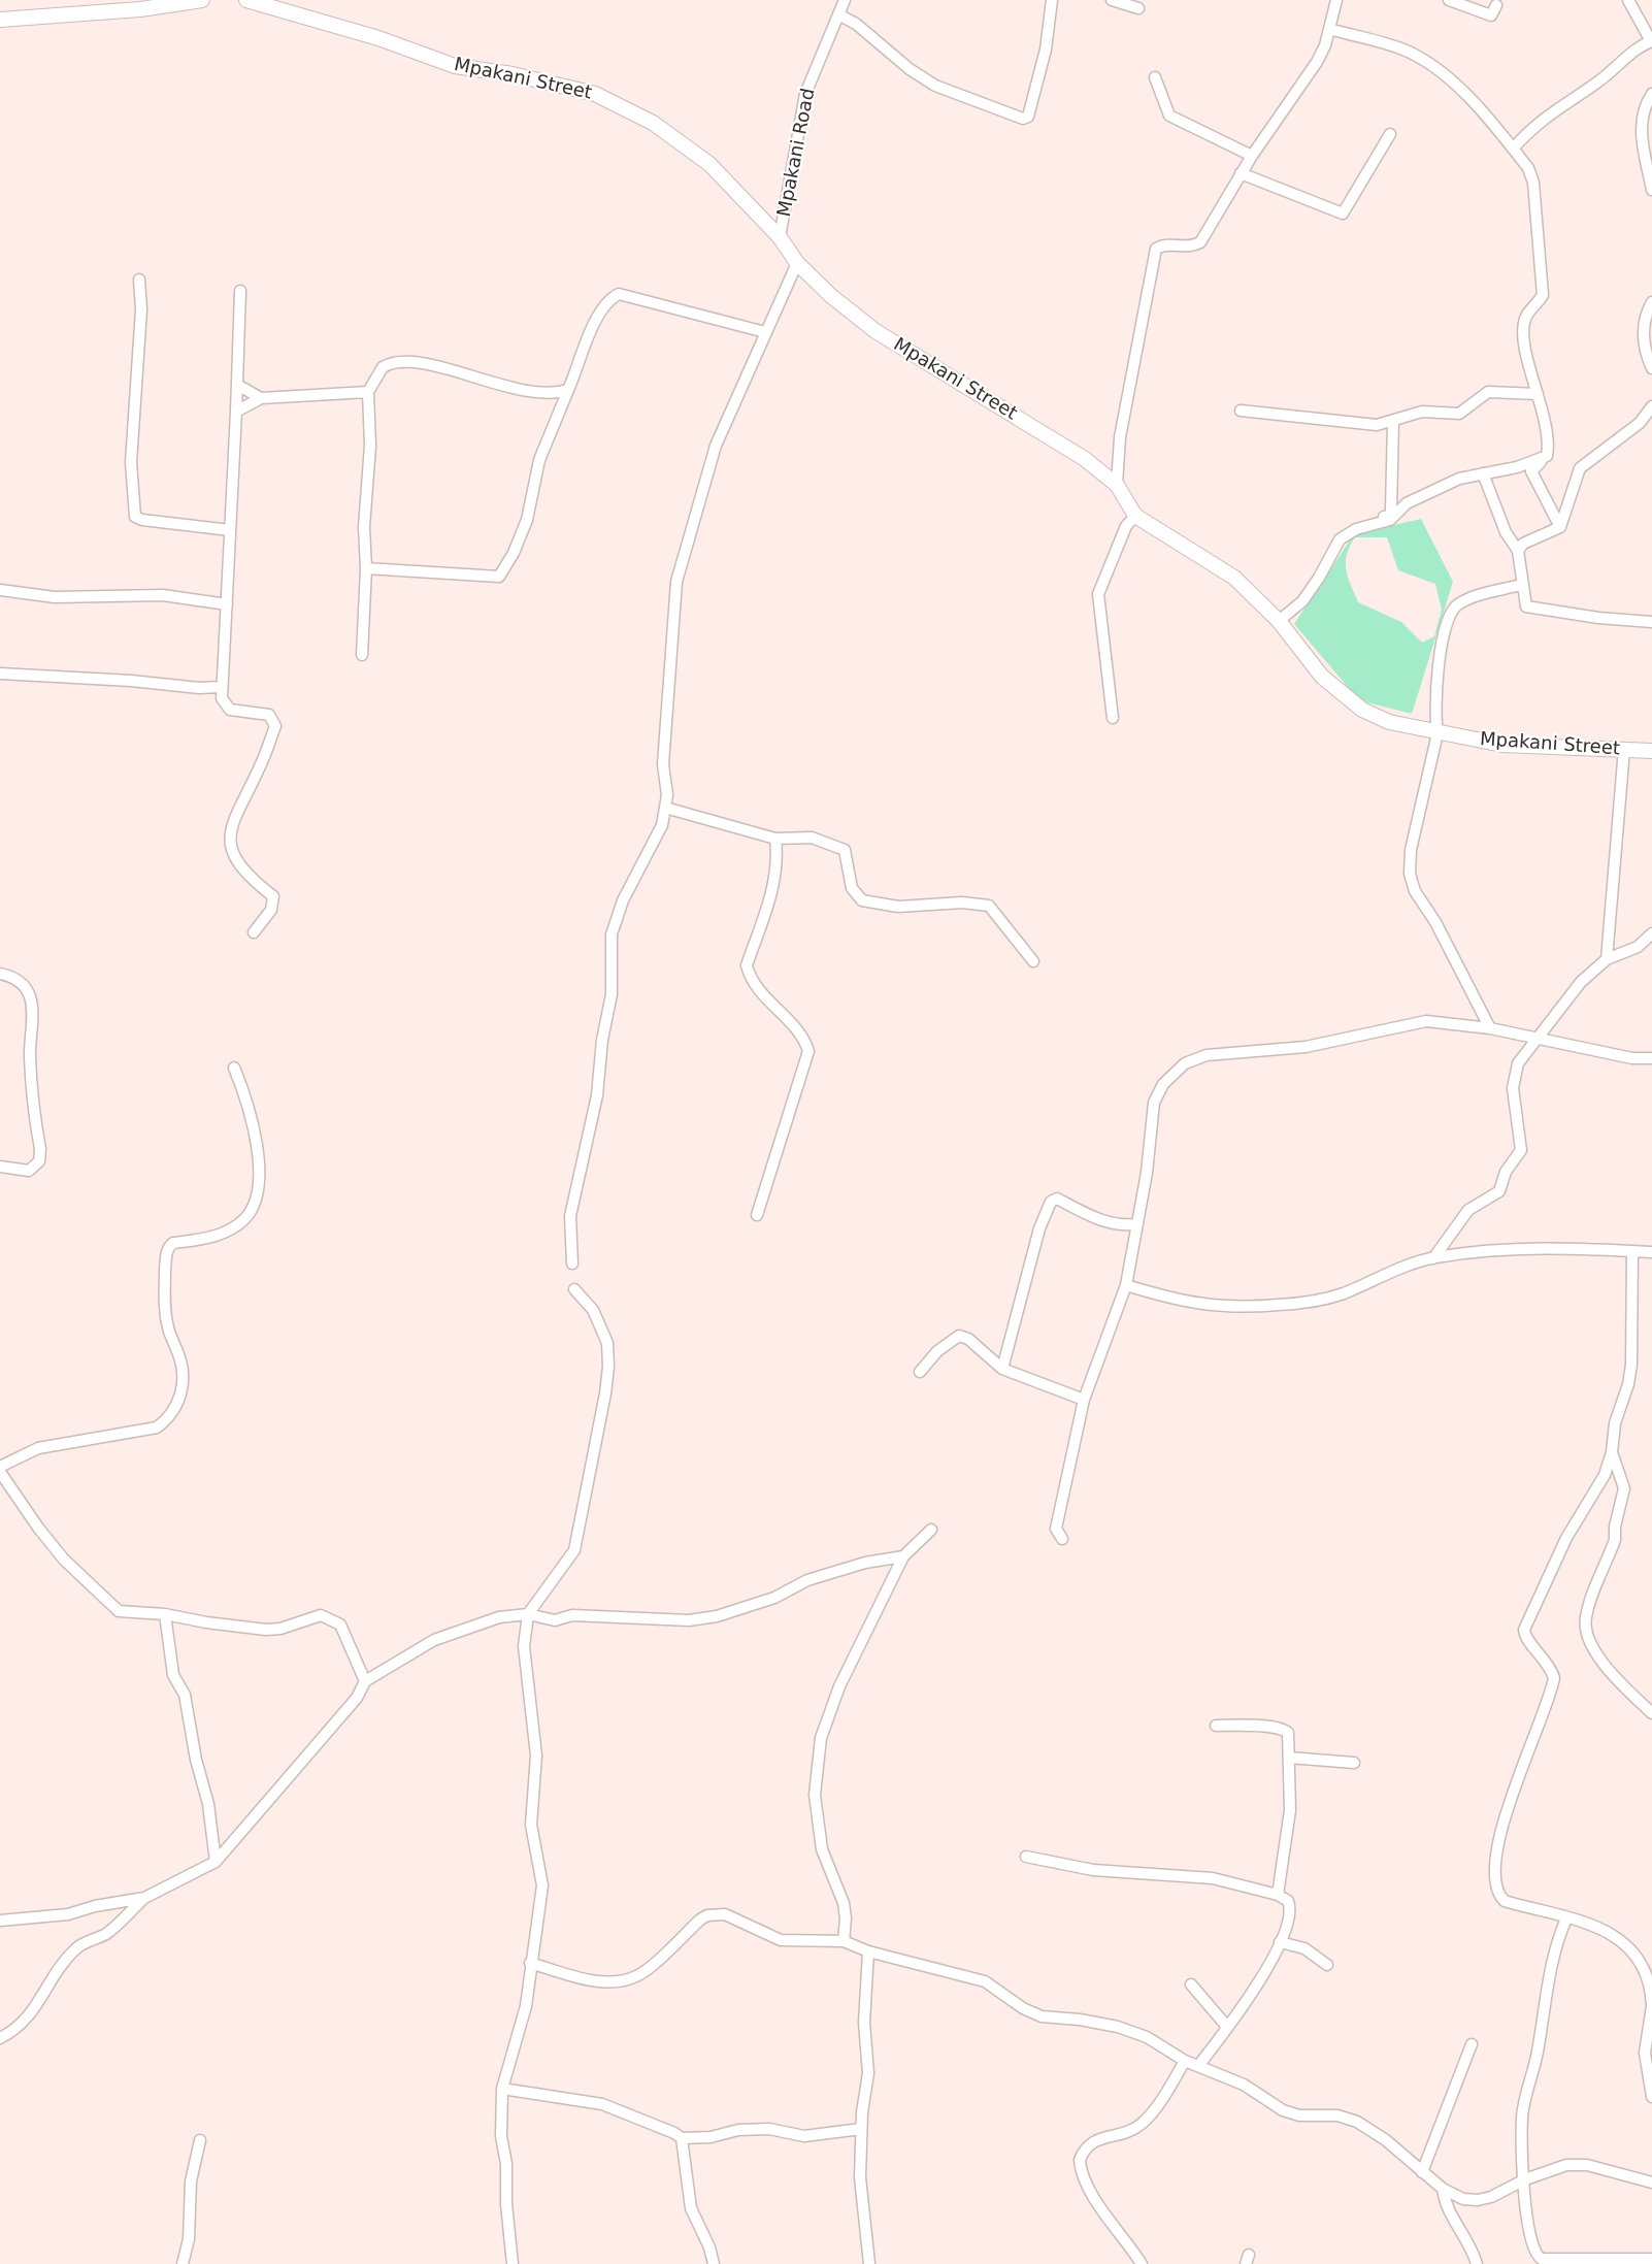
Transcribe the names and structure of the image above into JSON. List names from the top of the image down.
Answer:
{
  "streets": {
    "street": ["Mpakani Street", "Mpakani Road"]
  },
  "crossings": [
    ["Mpakani Street", "Mpakani Road"]
  ]
}
